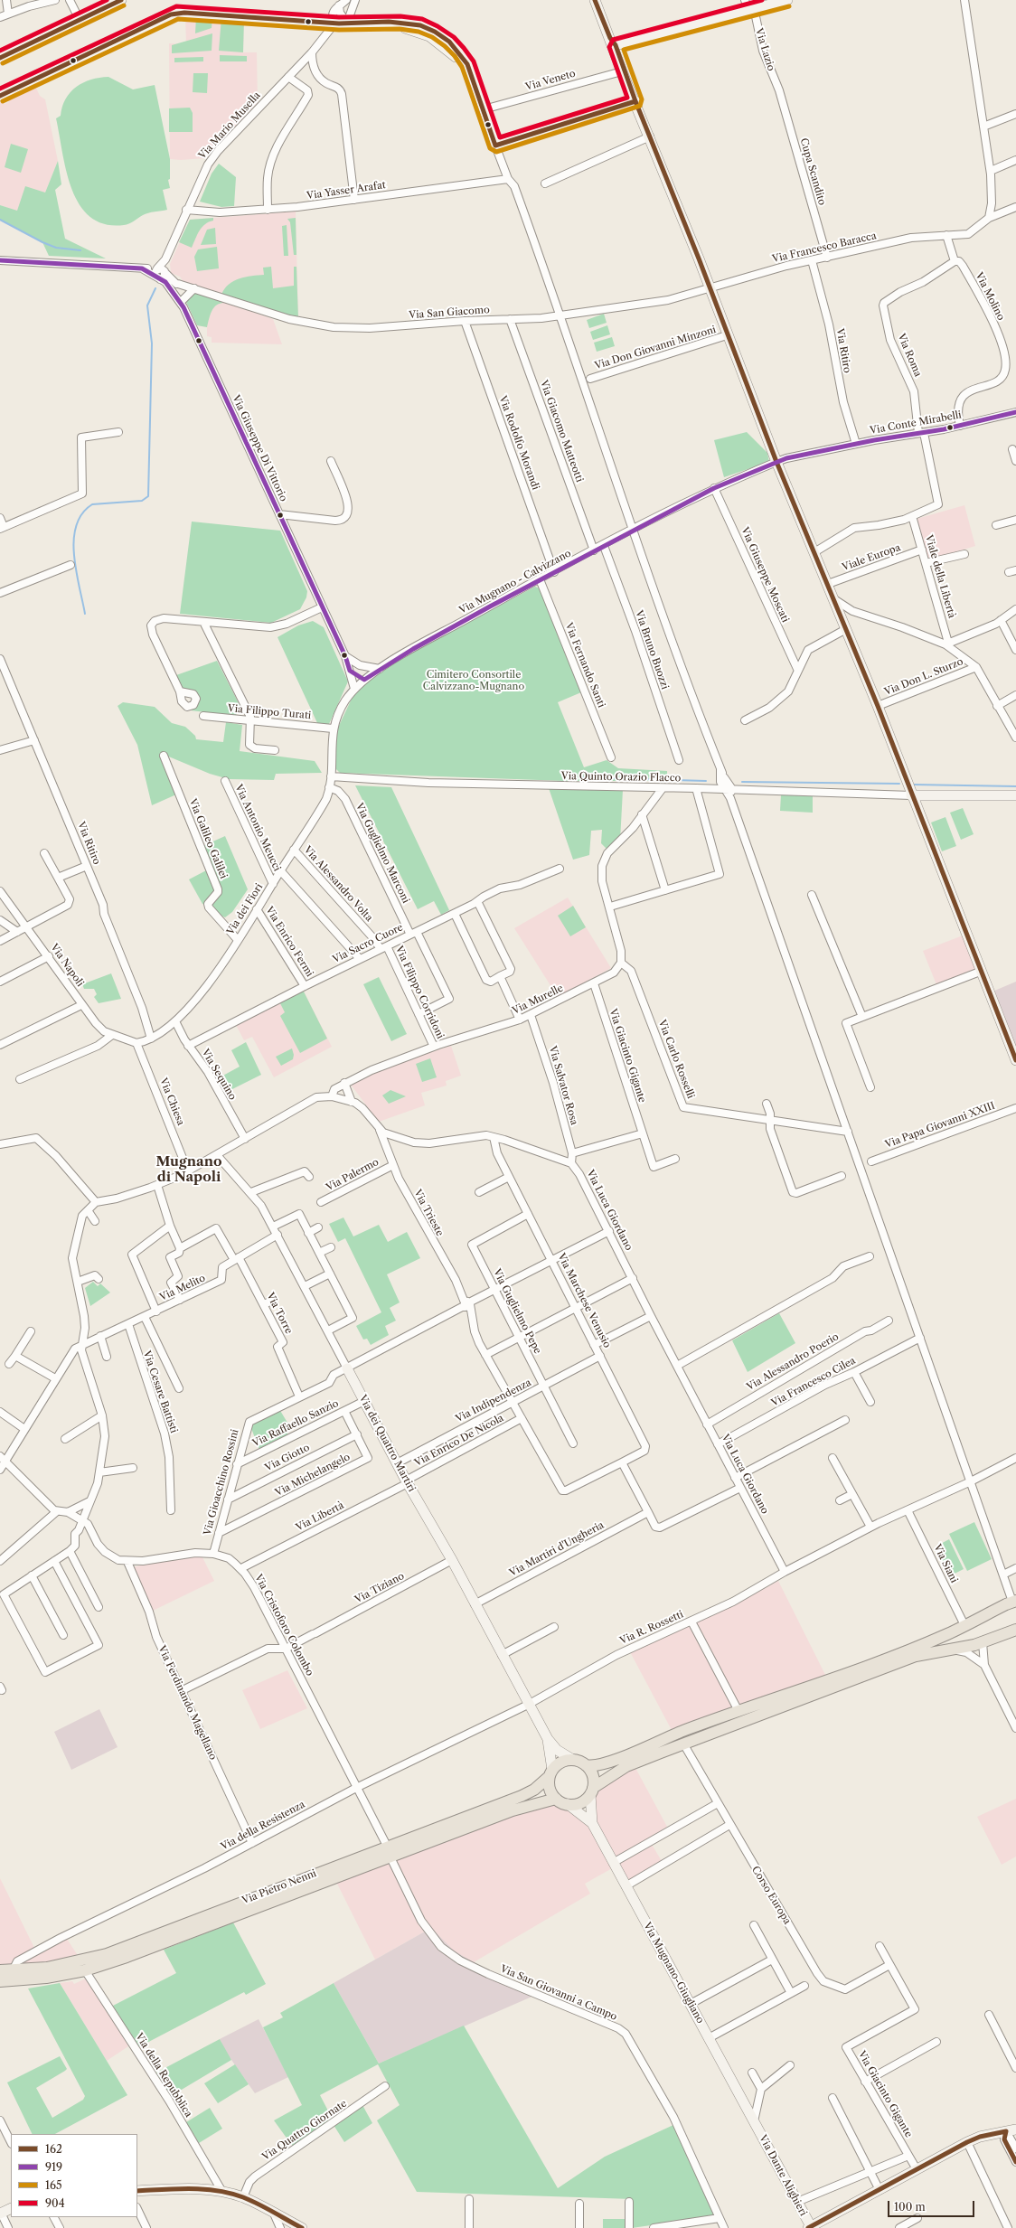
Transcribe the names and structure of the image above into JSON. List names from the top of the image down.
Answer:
{
  "streets": {
    "main road": ["Via Pietro Nenni"],
    "street": [
      "Via Lazio",
      "Via Veneto",
      "Via Mario Musella",
      "Cupa Scandito",
      "Via Yasser Arafat",
      "Via Francesco Baracca",
      "Via Molino",
      "Via San Giacomo",
      "Via Don Giovanni Minzoni",
      "Via Ritiro",
      "Via Roma",
      "Via Conte Mirabelli",
      "Via Giacomo Matteotti",
      "Via Rodolfo Morandi",
      "Via Giuseppe Di Vittorio",
      "Viale Europa",
      "Via Giuseppe Moscati",
      "Viale della Libertà",
      "Via Mugnano - Calvizzano",
      "Via Bruno Buozzi",
      "Via Fernando Santi",
      "Via Don L. Sturzo",
      "Via Filippo Turati",
      "Via Quinto Orazio Flacco",
      "Via Antonio Meucci",
      "Via Galileo Galilei",
      "Via Guglielmo Marconi",
      "Via Alessandro Volta",
      "Via dei Fiori",
      "Via Enrico Fermi",
      "Via Sacro Cuore",
      "Via Napoli",
      "Via Filippo Corridoni",
      "Via Murelle",
      "Via Giacinto Gigante",
      "Via Carlo Rosselli",
      "Via Sequino",
      "Via Salvator Rosa",
      "Via Chiesa",
      "Via Papa Giovanni XXIII",
      "Via Palermo",
      "Via Luca Giordano",
      "Via Trieste",
      "Via Melito",
      "Via Marchese Venusio",
      "Via Guglielmo Pepe",
      "Via Torre",
      "Via Alessandro Poerio",
      "Via Francesco Cilea",
      "Via Cesare Battisti",
      "Via Indipendenza",
      "Via Raffaello Sanzio",
      "Via Enrico De Nicola",
      "Via dei Quattro Martiri",
      "Via Giotto",
      "Via Michelangelo",
      "Via Gioacchino Rossini",
      "Via Libertà",
      "Via Martiri d'Ungheria",
      "Via Siani",
      "Via Tiziano",
      "Via Cristoforo Colombo",
      "Via R. Rossetti",
      "Via Ferdinando Magellano",
      "Via della Resistenza",
      "Corso Europa",
      "Via Mugnano-Giugliano",
      "Via San Giovanni a Campo",
      "Via della Repubblica",
      "Via Quattro Giornate",
      "Via Dante Alighieri"
    ]
  },
  "crossings": [
    ["Via Lazio", "Cupa Scandito"],
    ["Via Mario Musella", "Via Yasser Arafat"],
    ["Via Mario Musella", "Via Giuseppe Di Vittorio"],
    ["Cupa Scandito", "Via Francesco Baracca"],
    ["Via Francesco Baracca", "Via San Giacomo"],
    ["Via Francesco Baracca", "Via Ritiro"],
    ["Via Molino", "Via Roma"],
    ["Via Molino", "Via Conte Mirabelli"],
    ["Via San Giacomo", "Via Giacomo Matteotti"],
    ["Via San Giacomo", "Via Rodolfo Morandi"],
    ["Via Ritiro", "Via Conte Mirabelli"],
    ["Via Ritiro", "Via dei Fiori"],
    ["Via Roma", "Via Conte Mirabelli"],
    ["Via Conte Mirabelli", "Via Mugnano - Calvizzano"],
    ["Via Giacomo Matteotti", "Via Mugnano - Calvizzano"],
    ["Via Rodolfo Morandi", "Via Mugnano - Calvizzano"],
    ["Via Giuseppe Di Vittorio", "Via Mugnano - Calvizzano"],
    ["Viale Europa", "Viale della Libertà"],
    ["Via Giuseppe Moscati", "Via Mugnano - Calvizzano"],
    ["Via Mugnano - Calvizzano", "Via Bruno Buozzi"],
    ["Via Mugnano - Calvizzano", "Via Fernando Santi"],
    ["Via Mugnano - Calvizzano", "Via Filippo Turati"],
    ["Via Mugnano - Calvizzano", "Via Quinto Orazio Flacco"],
    ["Via Mugnano - Calvizzano", "Via dei Fiori"],
    ["Via Quinto Orazio Flacco", "Via dei Fiori"],
    ["Via Antonio Meucci", "Via dei Fiori"],
    ["Via Galileo Galilei", "Via dei Fiori"],
    ["Via Guglielmo Marconi", "Via dei Fiori"],
    ["Via Guglielmo Marconi", "Via Sacro Cuore"],
    ["Via Guglielmo Marconi", "Via Filippo Corridoni"],
    ["Via Alessandro Volta", "Via dei Fiori"],
    ["Via Alessandro Volta", "Via Sacro Cuore"],
    ["Via Alessandro Volta", "Via Filippo Corridoni"],
    ["Via dei Fiori", "Via Enrico Fermi"],
    ["Via dei Fiori", "Via Napoli"],
    ["Via dei Fiori", "Via Sequino"],
    ["Via dei Fiori", "Via Chiesa"],
    ["Via Enrico Fermi", "Via Sacro Cuore"],
    ["Via Sacro Cuore", "Via Filippo Corridoni"],
    ["Via Sacro Cuore", "Via Sequino"],
    ["Via Napoli", "Via Chiesa"],
    ["Via Filippo Corridoni", "Via Murelle"],
    ["Via Murelle", "Via Giacinto Gigante"],
    ["Via Murelle", "Via Carlo Rosselli"],
    ["Via Murelle", "Via Salvator Rosa"],
    ["Via Giacinto Gigante", "Corso Europa"],
    ["Via Salvator Rosa", "Via Luca Giordano"],
    ["Via Palermo", "Via Trieste"],
    ["Via Luca Giordano", "Via Alessandro Poerio"],
    ["Via Luca Giordano", "Via Francesco Cilea"],
    ["Via Luca Giordano", "Via R. Rossetti"],
    ["Via Trieste", "Via Marchese Venusio"],
    ["Via Trieste", "Via Indipendenza"],
    ["Via Melito", "Via Torre"],
    ["Via Melito", "Via Cesare Battisti"],
    ["Via Melito", "Via dei Quattro Martiri"],
    ["Via Marchese Venusio", "Via Guglielmo Pepe"],
    ["Via Marchese Venusio", "Via Indipendenza"],
    ["Via Guglielmo Pepe", "Via Indipendenza"],
    ["Via Torre", "Via Gioacchino Rossini"],
    ["Via Indipendenza", "Via dei Quattro Martiri"],
    ["Via Raffaello Sanzio", "Via dei Quattro Martiri"],
    ["Via Raffaello Sanzio", "Via Michelangelo"],
    ["Via Raffaello Sanzio", "Via Gioacchino Rossini"],
    ["Via Enrico De Nicola", "Via dei Quattro Martiri"],
    ["Via Enrico De Nicola", "Via Libertà"],
    ["Via dei Quattro Martiri", "Via Gioacchino Rossini"],
    ["Via dei Quattro Martiri", "Via Libertà"],
    ["Via dei Quattro Martiri", "Via Martiri d'Ungheria"],
    ["Via dei Quattro Martiri", "Via Tiziano"],
    ["Via dei Quattro Martiri", "Via R. Rossetti"],
    ["Via dei Quattro Martiri", "Via della Resistenza"],
    ["Via dei Quattro Martiri", "Via Pietro Nenni"],
    ["Via dei Quattro Martiri", "Via Mugnano-Giugliano"],
    ["Via Giotto", "Via Michelangelo"],
    ["Via Giotto", "Via Gioacchino Rossini"],
    ["Via Michelangelo", "Via Gioacchino Rossini"],
    ["Via Gioacchino Rossini", "Via Cristoforo Colombo"],
    ["Via Libertà", "Via Cristoforo Colombo"],
    ["Via Siani", "Via R. Rossetti"],
    ["Via Tiziano", "Via Cristoforo Colombo"],
    ["Via Cristoforo Colombo", "Via Ferdinando Magellano"],
    ["Via Cristoforo Colombo", "Via della Resistenza"],
    ["Via Cristoforo Colombo", "Via Pietro Nenni"],
    ["Via Cristoforo Colombo", "Via San Giovanni a Campo"],
    ["Via R. Rossetti", "Via della Resistenza"],
    ["Via Ferdinando Magellano", "Via della Resistenza"],
    ["Via della Resistenza", "Via Pietro Nenni"],
    ["Via Pietro Nenni", "Via Mugnano-Giugliano"],
    ["Via Pietro Nenni", "Via San Giovanni a Campo"],
    ["Via Pietro Nenni", "Via della Repubblica"],
    ["Via Mugnano-Giugliano", "Via Dante Alighieri"]
  ],
  "districts": ["Mugnano di Napoli"],
  "parks": ["Cimitero Consortile Calvizzano-Mugnano"],
  "lines": [
    "transit line 162",
    "transit line 904",
    "transit line 165",
    "transit line 919"
  ],
  "legend": [
    "162",
    "919",
    "165",
    "904"
  ],
  "scale_bar": "100 m"
}
